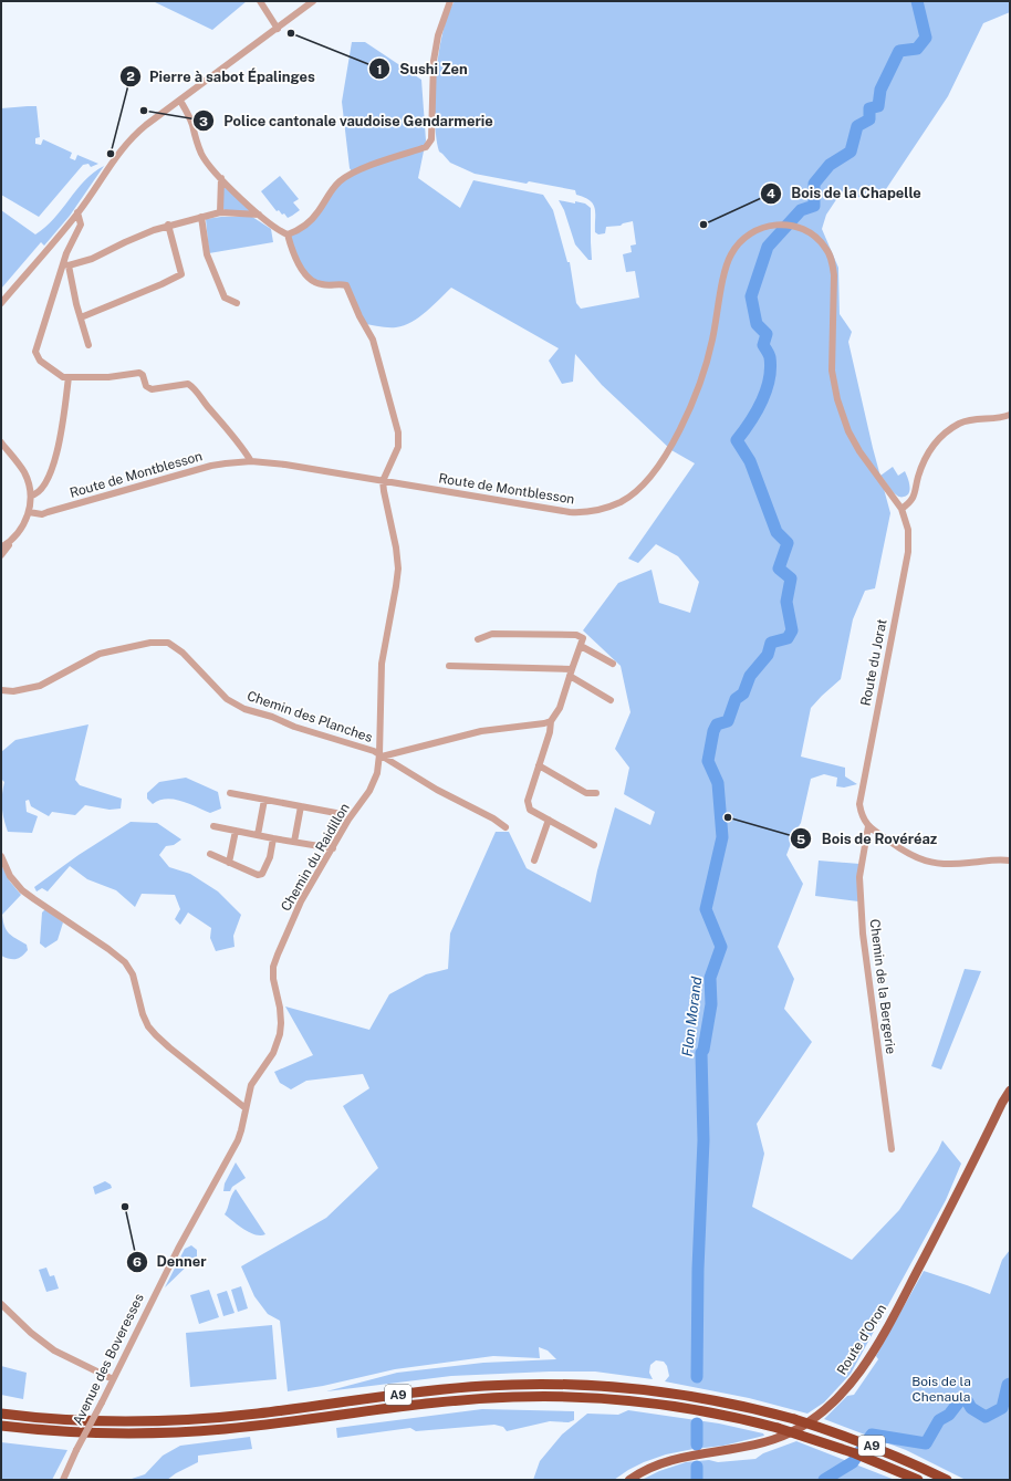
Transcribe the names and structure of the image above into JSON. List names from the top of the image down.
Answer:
{
  "streets": {
    "highway": ["A9"],
    "main road": ["Route d'Oron"],
    "street": [
      "Route de Montblesson",
      "Route du Jorat",
      "Chemin des Planches",
      "Chemin du Raidillon",
      "Chemin de la Bergerie",
      "Avenue des Boveresses"
    ]
  },
  "crossings": [
    ["Route de Montblesson", "Route du Jorat"],
    ["Route de Montblesson", "Chemin du Raidillon"],
    ["Route du Jorat", "Chemin de la Bergerie"],
    ["Chemin des Planches", "Chemin du Raidillon"],
    ["Chemin du Raidillon", "Avenue des Boveresses"]
  ],
  "water": ["Flon Morand"],
  "parks": ["Bois de la Chenaula"],
  "places": [
    "Sushi Zen",
    "Police cantonale vaudoise Gendarmerie",
    "Pierre à sabot Épalinges",
    "Bois de la Chapelle",
    "Bois de Rovéréaz",
    "Denner"
  ]
}
